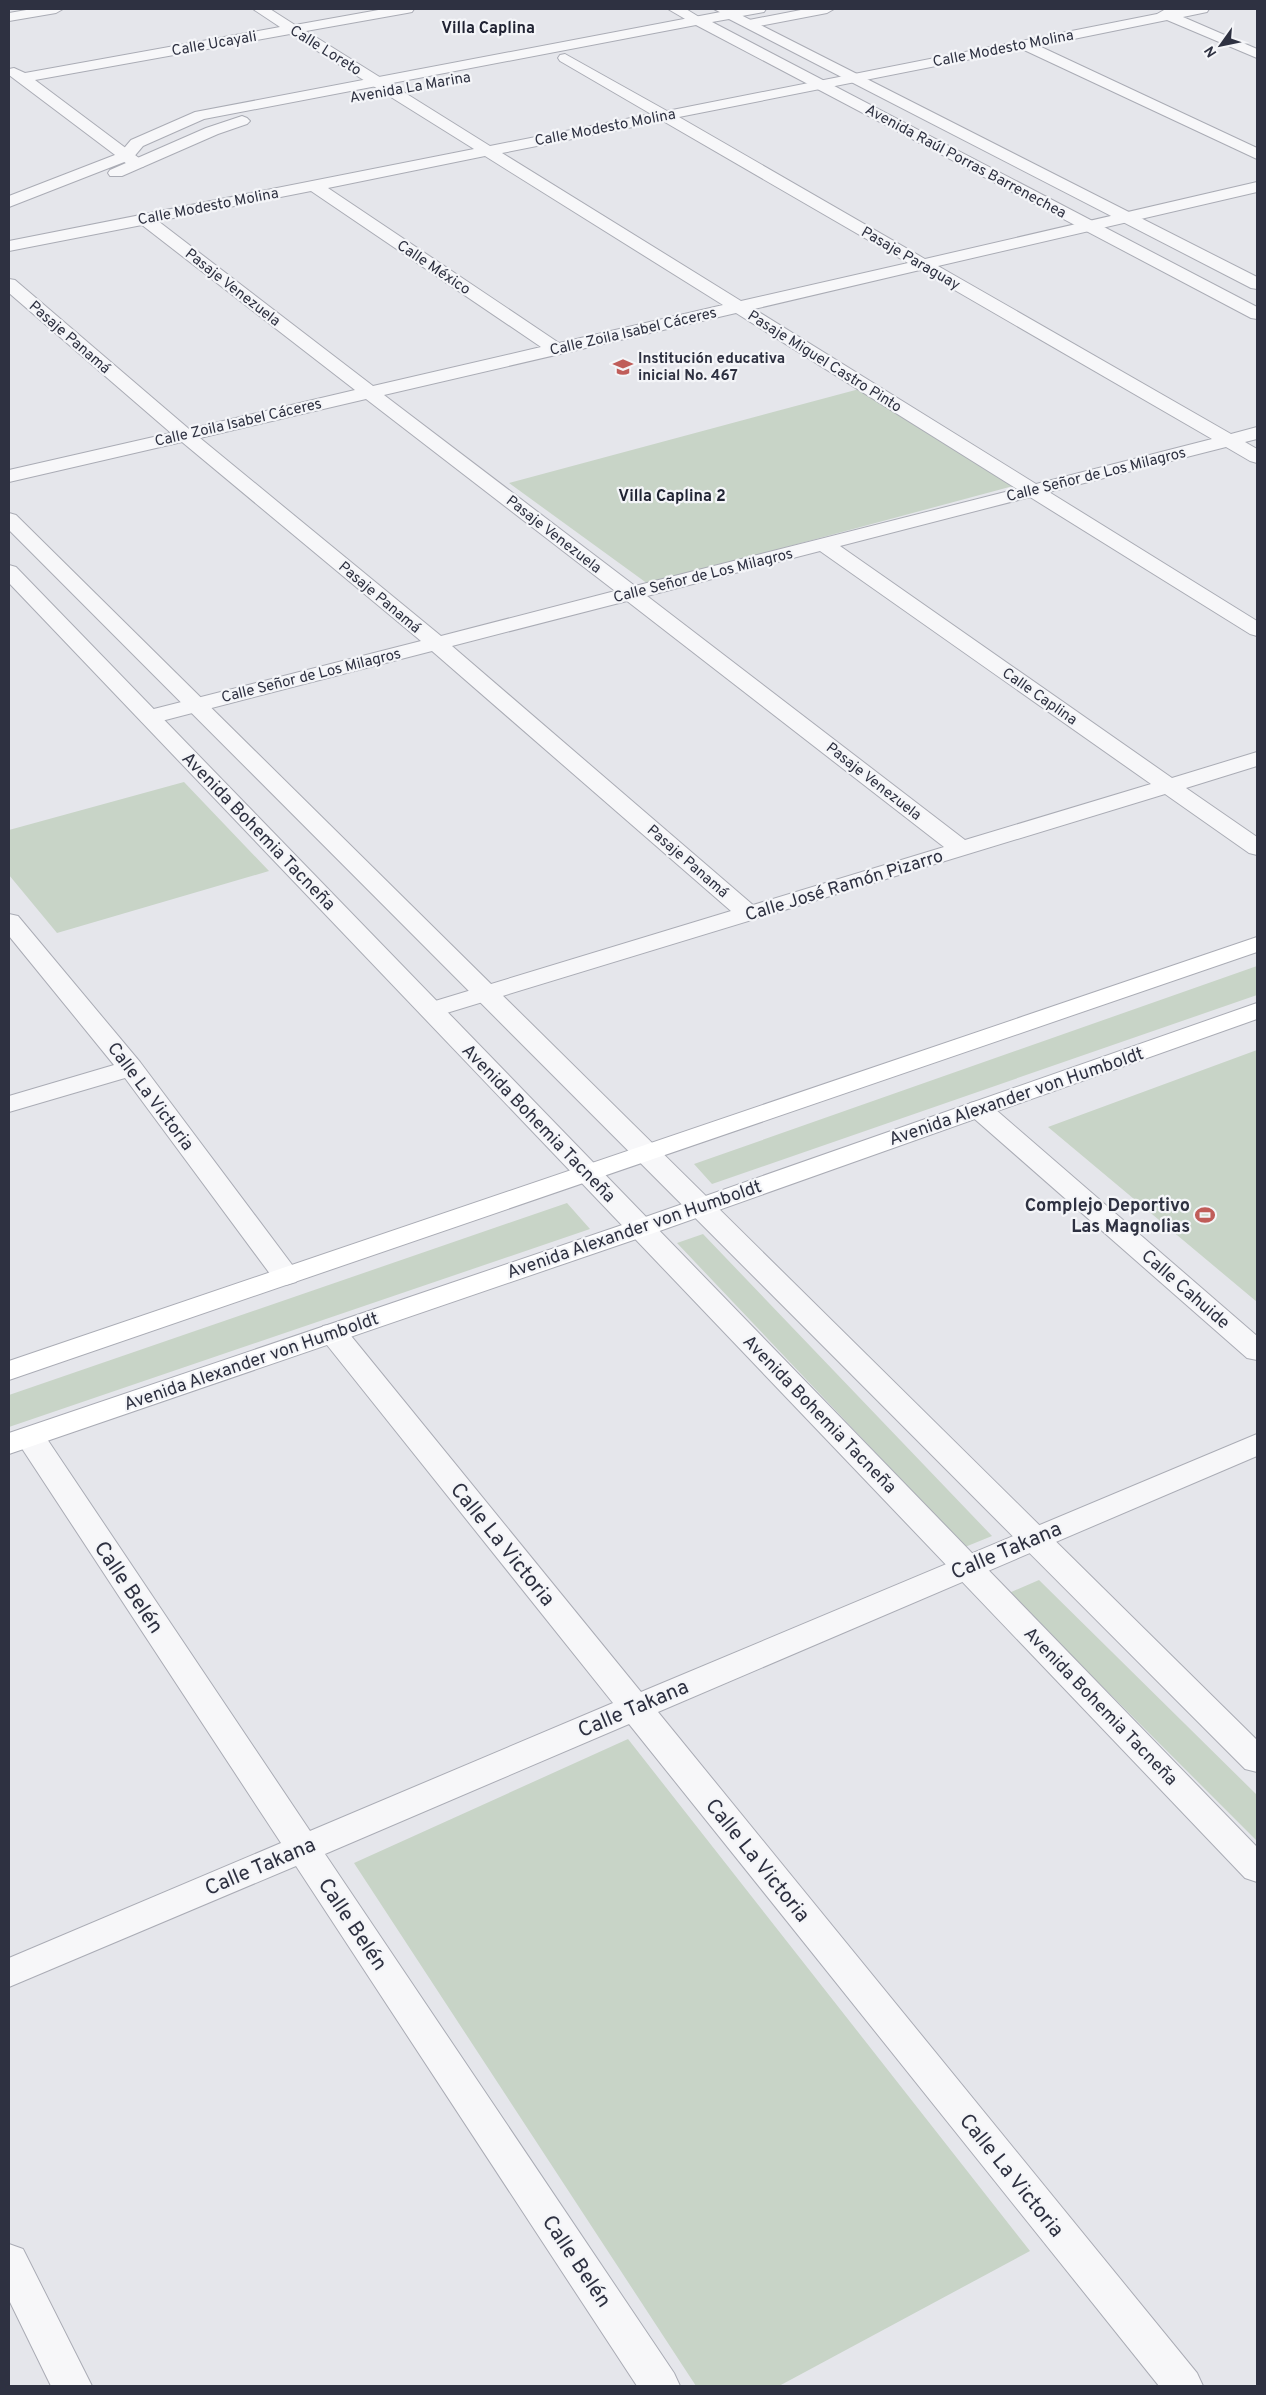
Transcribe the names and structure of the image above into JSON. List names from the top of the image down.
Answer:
{
  "streets": {
    "main road": ["Avenida Alexander von Humboldt"],
    "street": [
      "Calle Ucayali",
      "Calle Modesto Molina",
      "Calle Loreto",
      "Avenida La Marina",
      "Avenida Raúl Porras Barrenechea",
      "Pasaje Paraguay",
      "Calle México",
      "Pasaje Venezuela",
      "Calle Zoila Isabel Cáceres",
      "Pasaje Panamá",
      "Pasaje Miguel Castro Pinto",
      "Calle Señor de Los Milagros",
      "Calle Caplina",
      "Avenida Bohemia Tacneña",
      "Calle José Ramón Pizarro",
      "Calle La Victoria",
      "Calle Cahuide",
      "Calle Takana",
      "Calle Belén"
    ]
  },
  "crossings": [
    ["Calle Ucayali", "Calle Loreto"],
    ["Calle Modesto Molina", "Avenida Raúl Porras Barrenechea"],
    ["Calle Modesto Molina", "Pasaje Paraguay"],
    ["Calle Modesto Molina", "Calle México"],
    ["Calle Modesto Molina", "Pasaje Venezuela"],
    ["Calle Modesto Molina", "Pasaje Miguel Castro Pinto"],
    ["Calle Loreto", "Avenida La Marina"],
    ["Calle Loreto", "Pasaje Miguel Castro Pinto"],
    ["Avenida La Marina", "Avenida Raúl Porras Barrenechea"],
    ["Avenida La Marina", "Pasaje Paraguay"],
    ["Avenida La Marina", "Pasaje Miguel Castro Pinto"],
    ["Avenida Raúl Porras Barrenechea", "Calle Zoila Isabel Cáceres"],
    ["Pasaje Paraguay", "Calle Zoila Isabel Cáceres"],
    ["Pasaje Paraguay", "Calle Señor de Los Milagros"],
    ["Calle México", "Calle Zoila Isabel Cáceres"],
    ["Pasaje Venezuela", "Calle Zoila Isabel Cáceres"],
    ["Pasaje Venezuela", "Calle Señor de Los Milagros"],
    ["Pasaje Venezuela", "Calle José Ramón Pizarro"],
    ["Calle Zoila Isabel Cáceres", "Pasaje Panamá"],
    ["Calle Zoila Isabel Cáceres", "Pasaje Miguel Castro Pinto"],
    ["Pasaje Panamá", "Calle Señor de Los Milagros"],
    ["Pasaje Panamá", "Calle José Ramón Pizarro"],
    ["Pasaje Miguel Castro Pinto", "Calle Señor de Los Milagros"],
    ["Calle Señor de Los Milagros", "Calle Caplina"],
    ["Calle Señor de Los Milagros", "Avenida Bohemia Tacneña"],
    ["Calle Caplina", "Calle José Ramón Pizarro"],
    ["Avenida Bohemia Tacneña", "Calle José Ramón Pizarro"],
    ["Avenida Bohemia Tacneña", "Avenida Alexander von Humboldt"],
    ["Avenida Bohemia Tacneña", "Calle Takana"],
    ["Calle La Victoria", "Avenida Alexander von Humboldt"],
    ["Calle La Victoria", "Calle Takana"],
    ["Avenida Alexander von Humboldt", "Calle Cahuide"],
    ["Avenida Alexander von Humboldt", "Calle Belén"],
    ["Calle Takana", "Calle Belén"]
  ],
  "districts": ["Villa Caplina", "Villa Caplina 2"],
  "places": {
    "school or university": ["Institución educativa inicial No. 467"],
    "sports": ["Complejo Deportivo Las Magnolias"]
  },
  "north": "bottom left"
}
